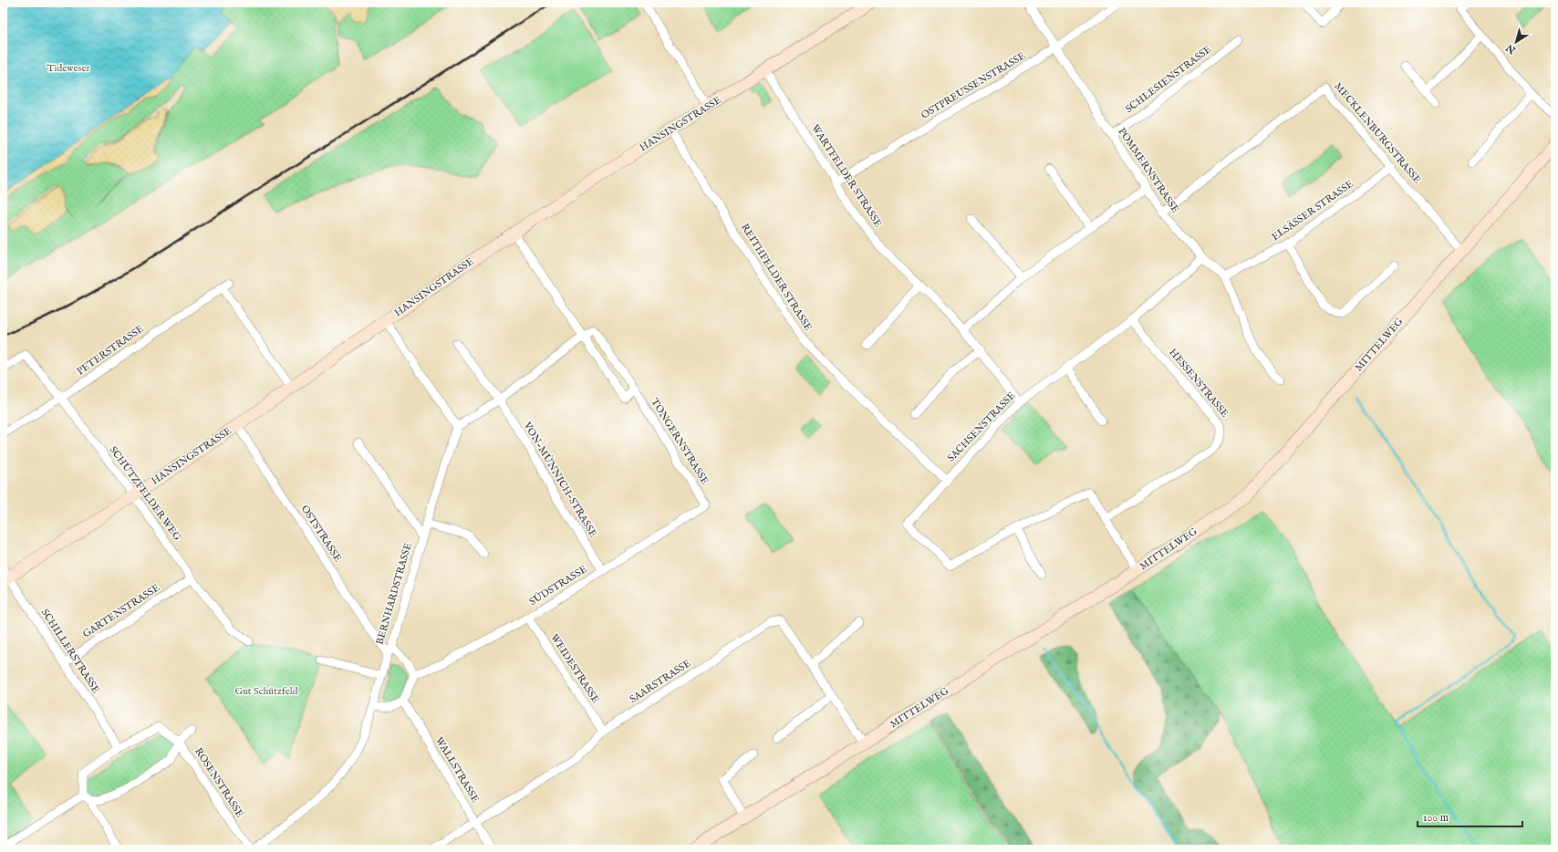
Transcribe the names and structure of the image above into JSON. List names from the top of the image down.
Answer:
{
  "streets": {
    "street": [
      "SCHLESIENSTRASSE",
      "OSTPREUSSENSTRASSE",
      "HANSINGSTRASSE",
      "MECKLENBURGSTRASSE",
      "POMMERNSTRASSE",
      "WARTFELDER STRASSE",
      "ELSÄSSER STRASSE",
      "REITHFELDER STRASSE",
      "MITTELWEG",
      "PETERSTRASSE",
      "HESSENSTRASSE",
      "SACHSENSTRASSE",
      "TONGERNSTRASSE",
      "VON-MÜNNICH-STRASSE",
      "SCHÜTZFELDER WEG",
      "OSTSTRASSE",
      "SÜDSTRASSE",
      "BERNHARDSTRASSE",
      "GARTENSTRASSE",
      "SCHILLERSTRASSE",
      "WEIDESTRASSE",
      "SAARSTRASSE",
      "WALLSTRASSE",
      "ROSENSTRASSE"
    ]
  },
  "crossings": [
    ["SCHLESIENSTRASSE", "POMMERNSTRASSE"],
    ["OSTPREUSSENSTRASSE", "POMMERNSTRASSE"],
    ["OSTPREUSSENSTRASSE", "WARTFELDER STRASSE"],
    ["HANSINGSTRASSE", "WARTFELDER STRASSE"],
    ["HANSINGSTRASSE", "REITHFELDER STRASSE"],
    ["HANSINGSTRASSE", "PETERSTRASSE"],
    ["HANSINGSTRASSE", "SCHÜTZFELDER WEG"],
    ["HANSINGSTRASSE", "OSTSTRASSE"],
    ["HANSINGSTRASSE", "SCHILLERSTRASSE"],
    ["MECKLENBURGSTRASSE", "POMMERNSTRASSE"],
    ["MECKLENBURGSTRASSE", "ELSÄSSER STRASSE"],
    ["MECKLENBURGSTRASSE", "MITTELWEG"],
    ["POMMERNSTRASSE", "ELSÄSSER STRASSE"],
    ["POMMERNSTRASSE", "SACHSENSTRASSE"],
    ["WARTFELDER STRASSE", "SACHSENSTRASSE"],
    ["REITHFELDER STRASSE", "SACHSENSTRASSE"],
    ["MITTELWEG", "SACHSENSTRASSE"],
    ["MITTELWEG", "SAARSTRASSE"],
    ["PETERSTRASSE", "SCHÜTZFELDER WEG"],
    ["HESSENSTRASSE", "SACHSENSTRASSE"],
    ["TONGERNSTRASSE", "SÜDSTRASSE"],
    ["VON-MÜNNICH-STRASSE", "SÜDSTRASSE"],
    ["SCHÜTZFELDER WEG", "GARTENSTRASSE"],
    ["OSTSTRASSE", "SÜDSTRASSE"],
    ["OSTSTRASSE", "BERNHARDSTRASSE"],
    ["SÜDSTRASSE", "WEIDESTRASSE"],
    ["GARTENSTRASSE", "SCHILLERSTRASSE"],
    ["WEIDESTRASSE", "SAARSTRASSE"],
    ["SAARSTRASSE", "WALLSTRASSE"]
  ],
  "parks": ["Tideweser", "Gut Schützfeld"],
  "scale_bar": "100 m",
  "north": "bottom left"
}
